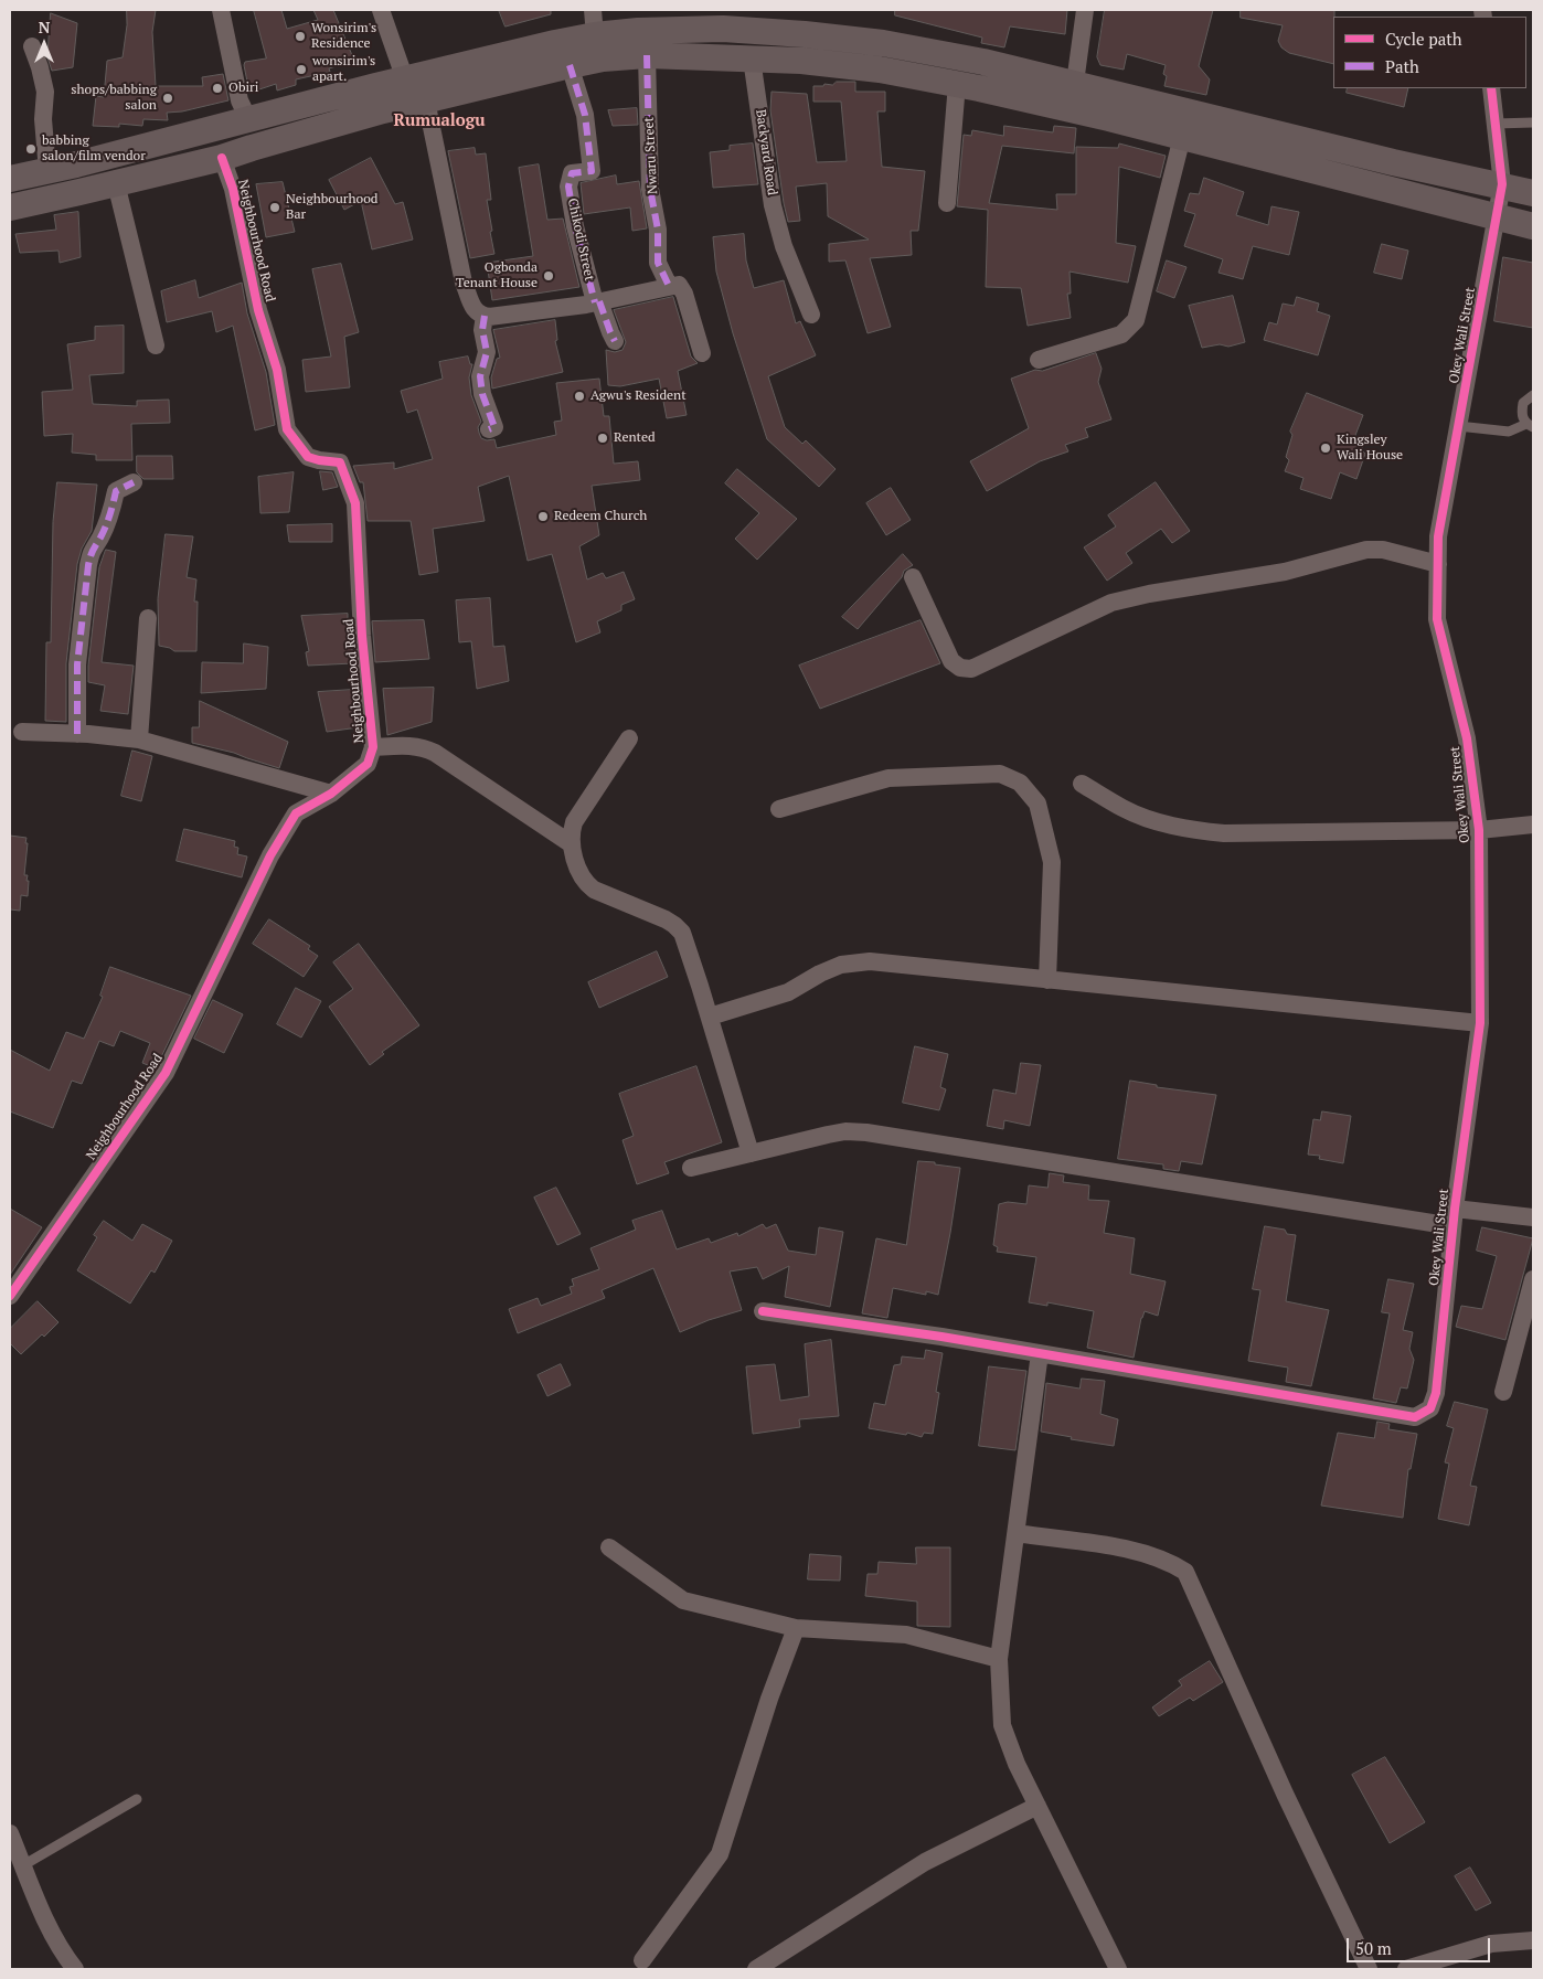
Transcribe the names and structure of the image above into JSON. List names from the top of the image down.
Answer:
{
  "streets": {
    "street": [
      "Backyard Road",
      "Nwaru Street",
      "Chikodi Street",
      "Neighbourhood Road",
      "Okey Wali Street"
    ]
  },
  "districts": ["Rumualogu"],
  "places": [
    "Wonsirim's Residence",
    "wonsirim's apart.",
    "Obiri",
    "shops/babbing salon",
    "babbing salon/film vendor",
    "Neighbourhood Bar",
    "Ogbonda Tenant House",
    "Agwu's Resident",
    "Rented",
    "Kingsley Wali House",
    "Redeem Church"
  ],
  "legend": ["Cycle path", "Path"],
  "scale_bar": "50 m",
  "north": "top"
}
